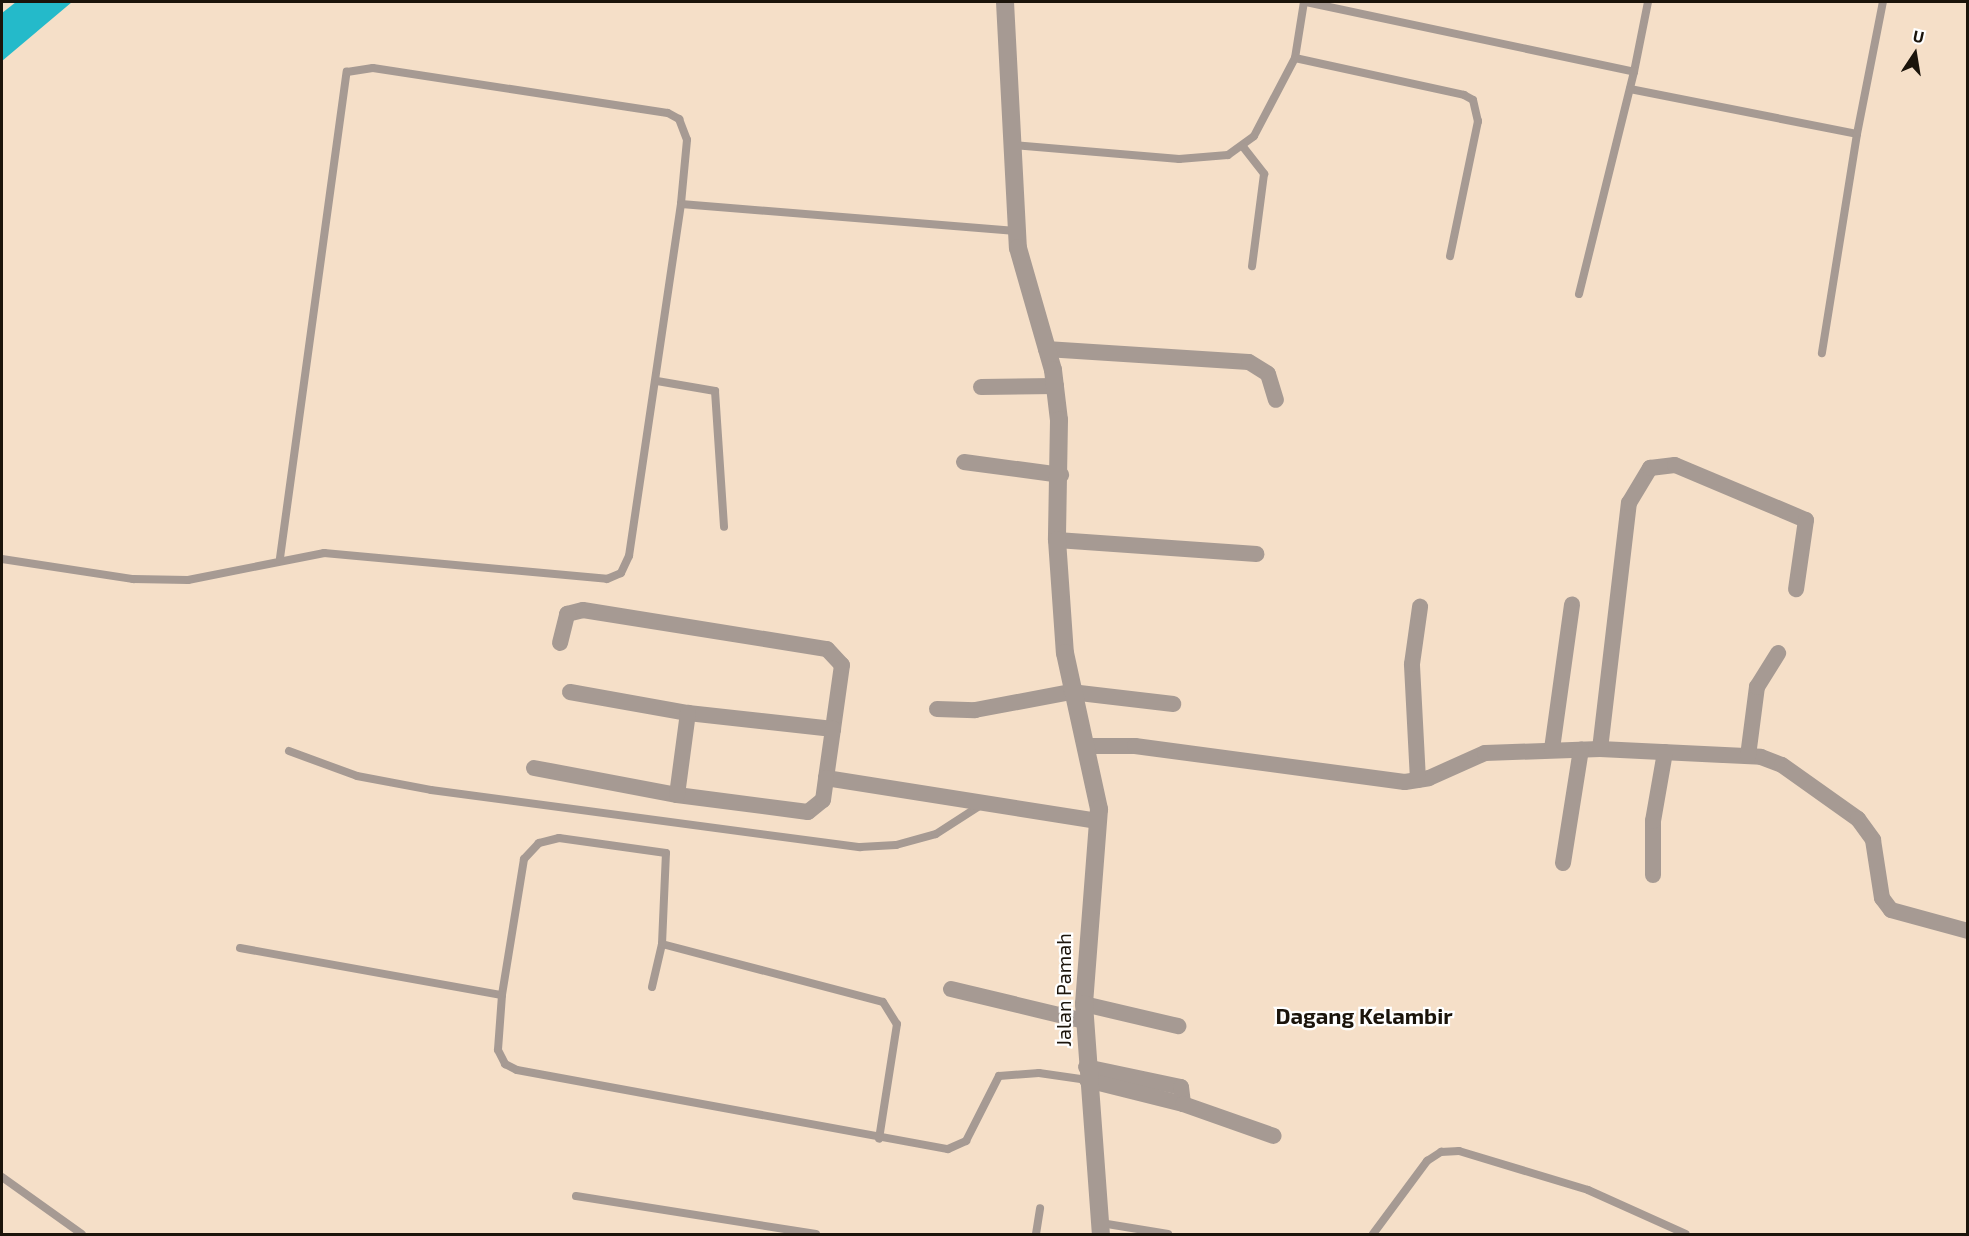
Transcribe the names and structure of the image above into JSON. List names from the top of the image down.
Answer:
{
  "streets": {
    "street": ["Jalan Pamah"]
  },
  "districts": ["Dagang Kelambir"],
  "north": "top"
}
